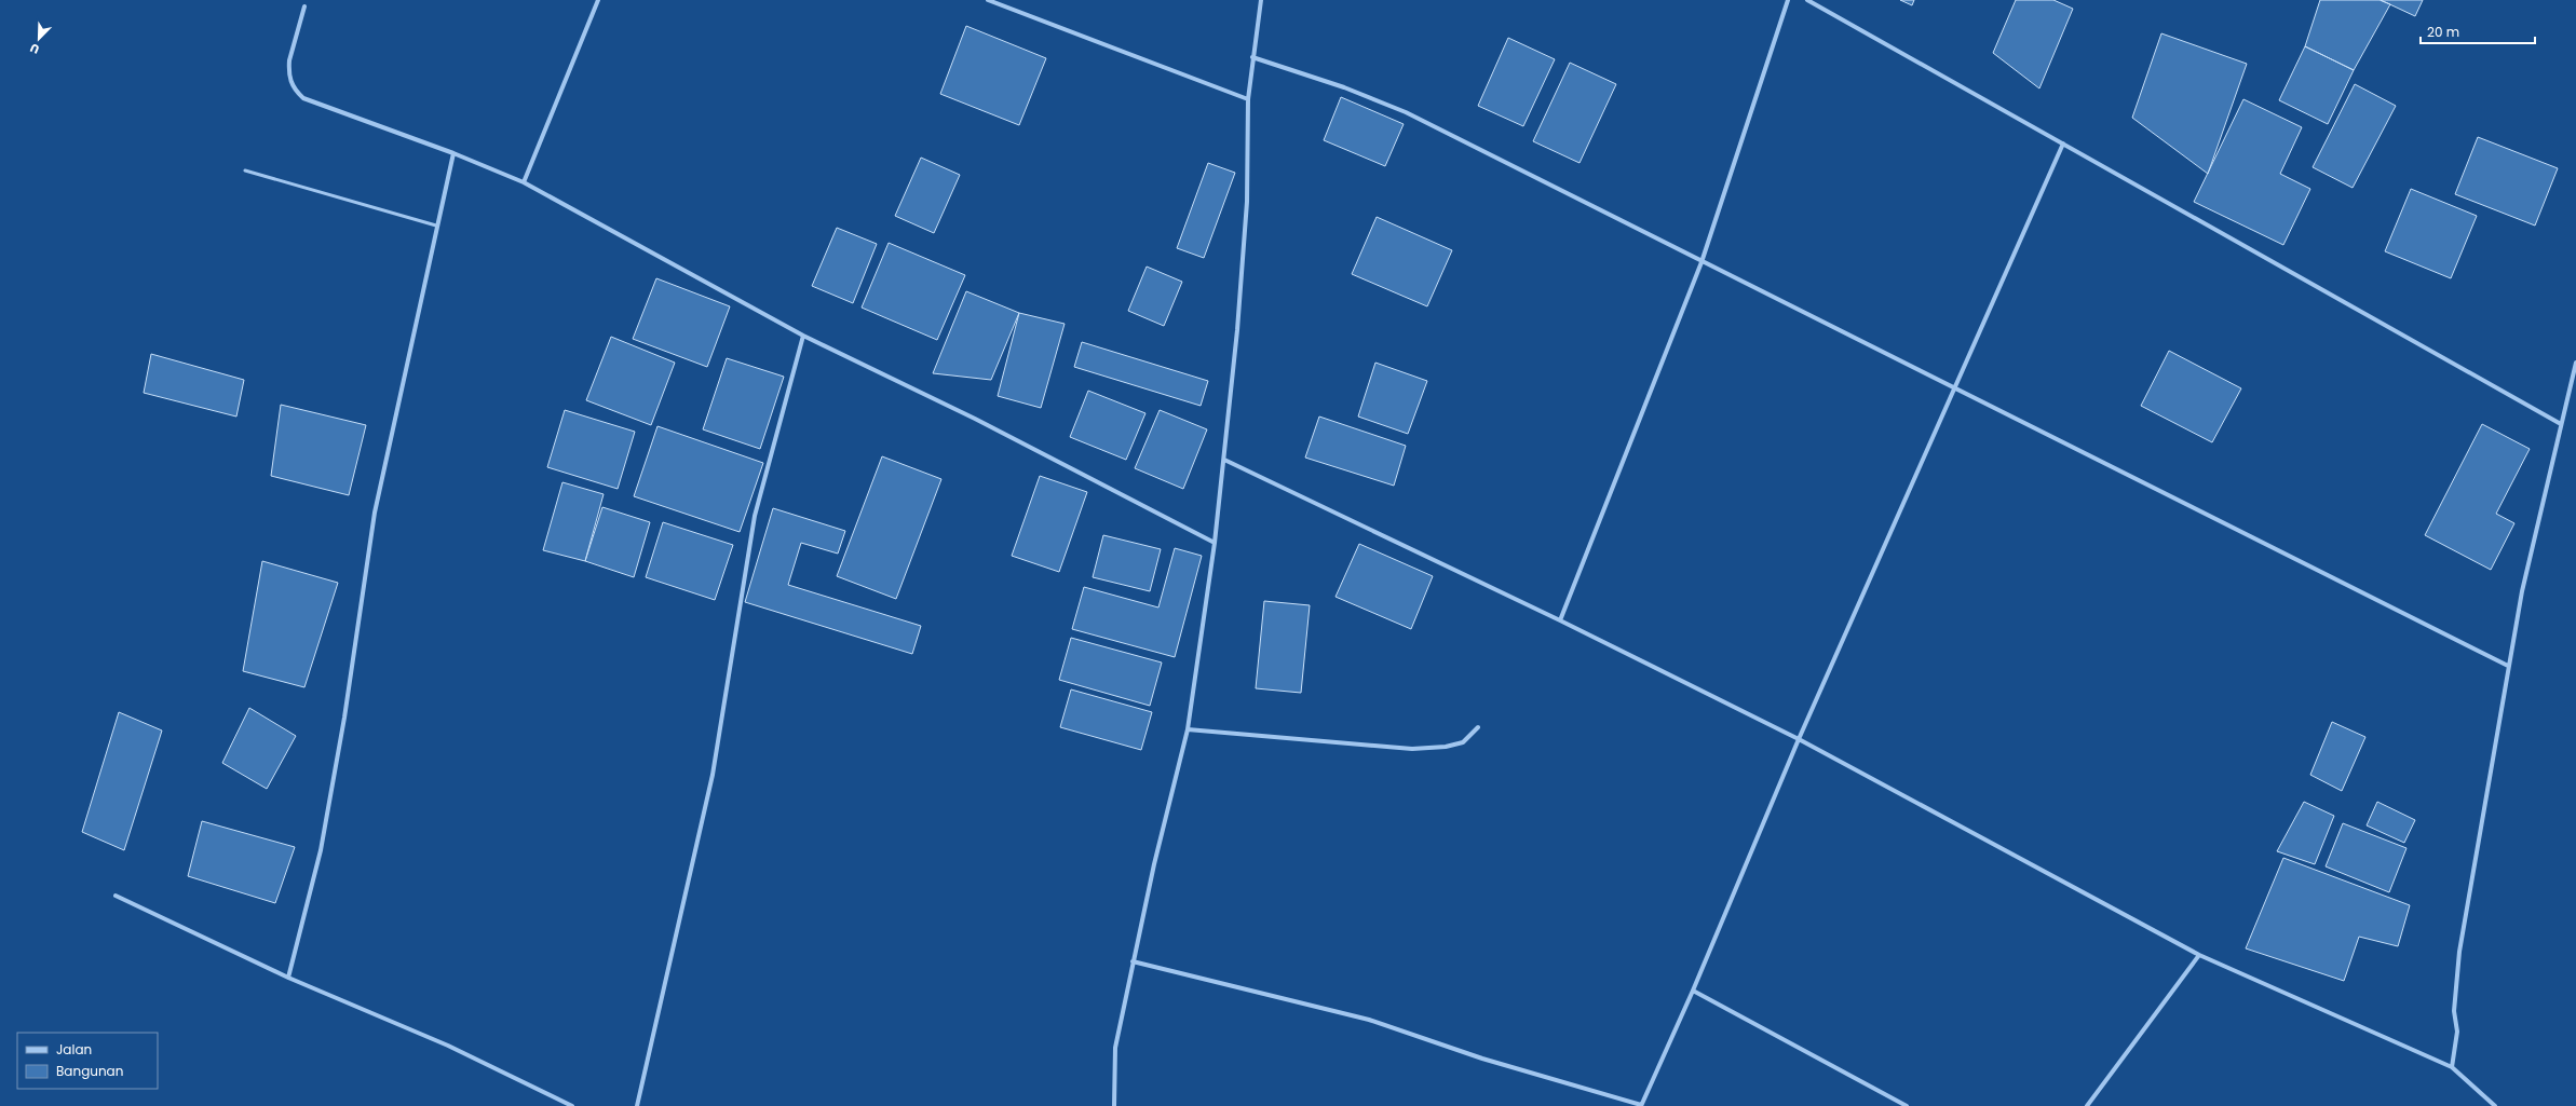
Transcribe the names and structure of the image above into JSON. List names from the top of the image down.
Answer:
{
  "legend": ["Jalan", "Bangunan"],
  "scale_bar": "20 m",
  "north": "bottom left"
}
